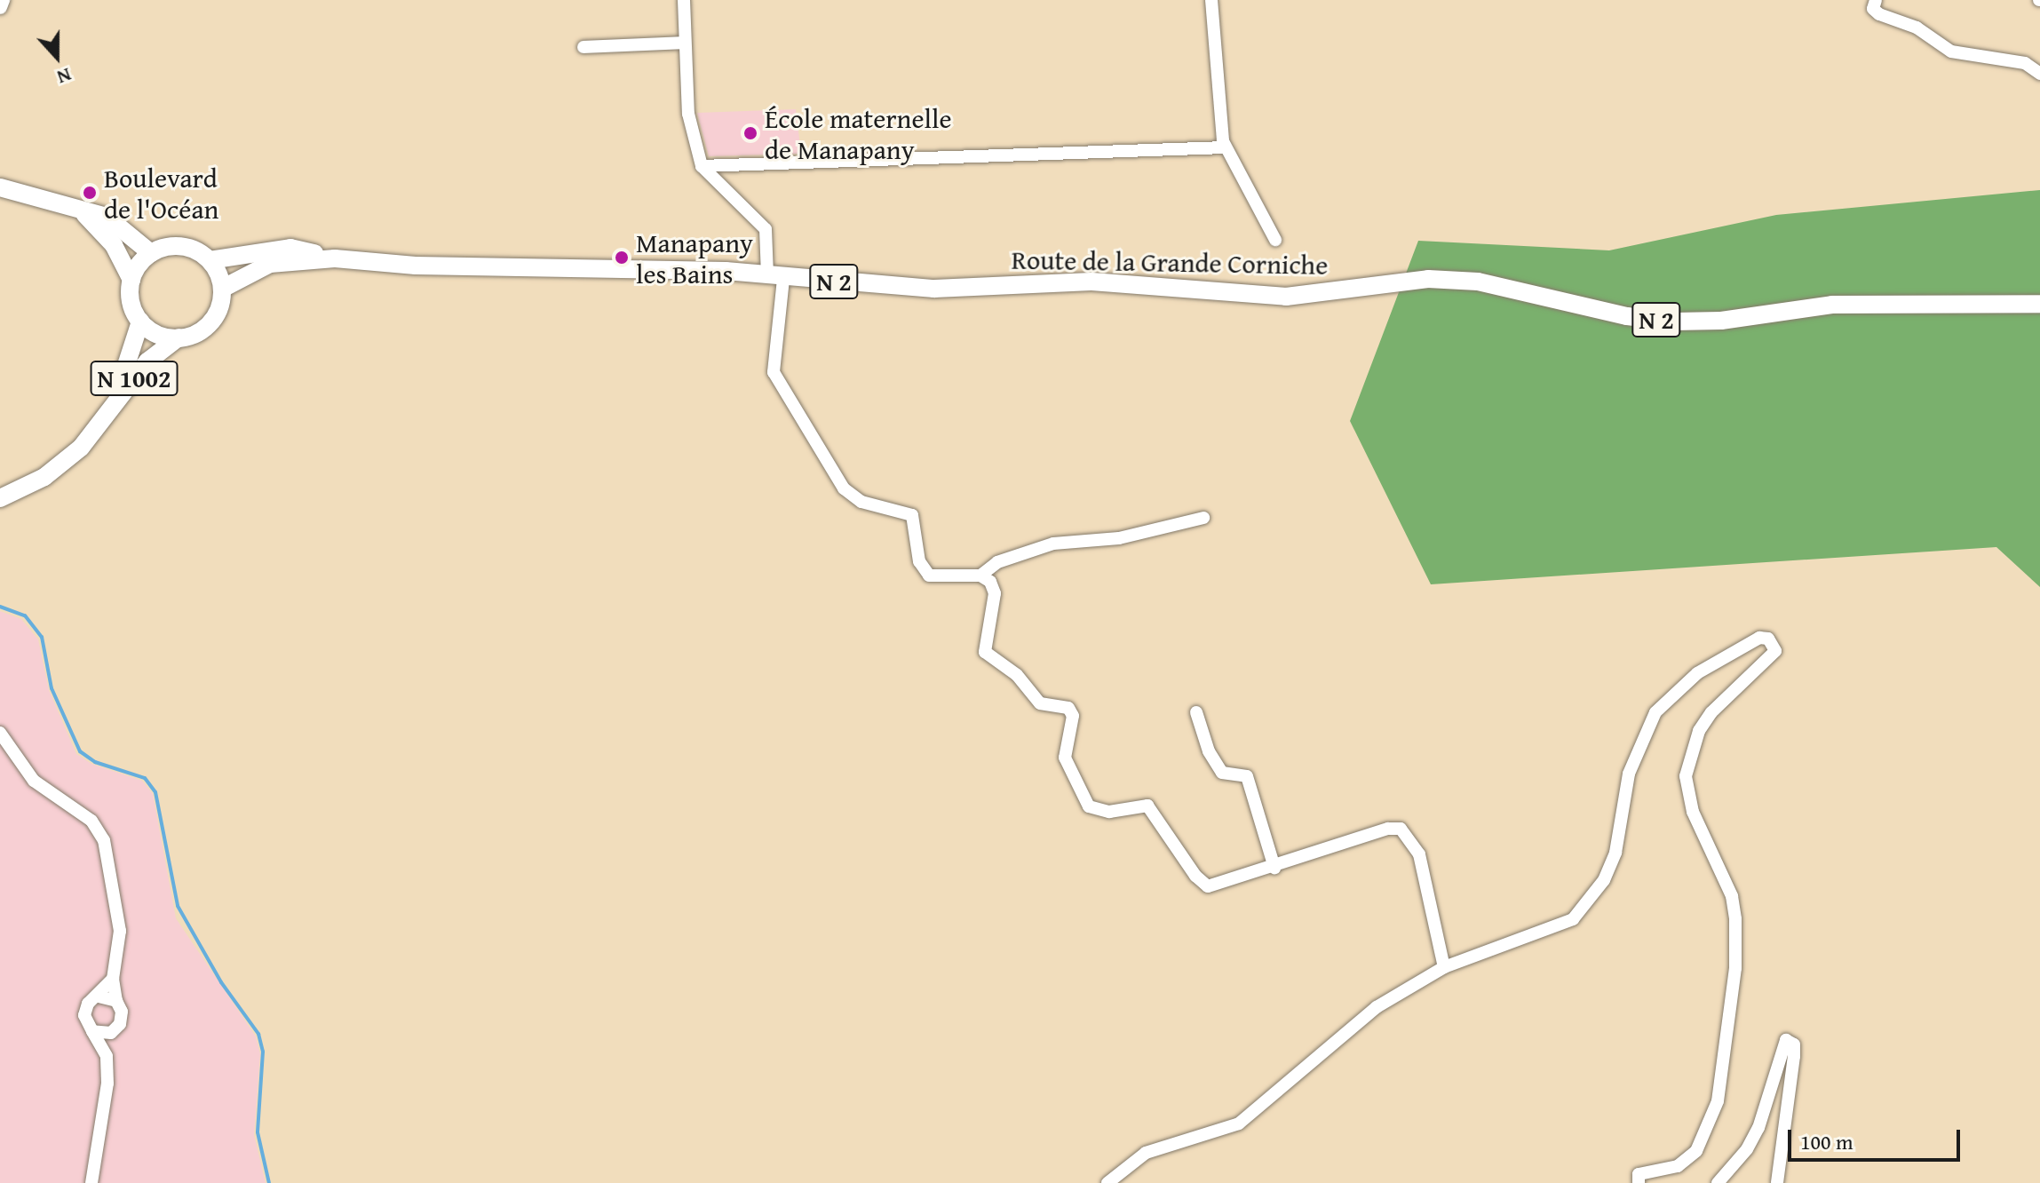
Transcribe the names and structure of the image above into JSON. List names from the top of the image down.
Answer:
{
  "streets": {
    "main road": ["Route de la Grande Corniche", "N 2", "N 1002"]
  },
  "crossings": [
    ["Route de la Grande Corniche", "N 1002"]
  ],
  "places": ["École maternelle de Manapany", "Boulevard de l'Océan", "Manapany les Bains"],
  "scale_bar": "100 m",
  "north": "bottom"
}
